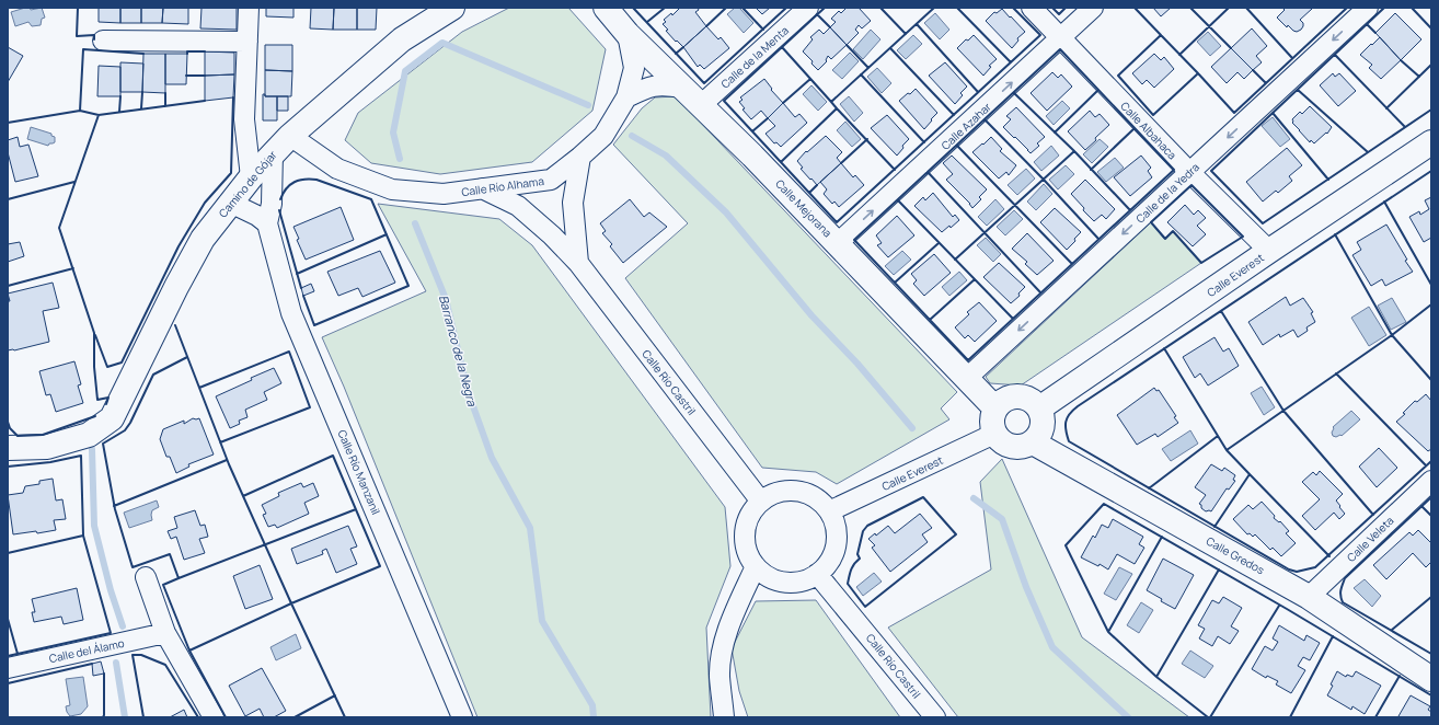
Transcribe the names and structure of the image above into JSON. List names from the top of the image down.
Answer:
{
  "streets": {
    "street": [
      "Calle de la Menta",
      "Calle Azahar",
      "Calle Albahaca",
      "Camino de Gójar",
      "Calle Río Alhama",
      "Calle de la Yedra",
      "Calle Mejorana",
      "Calle Everest",
      "Calle Río Castril",
      "Calle Río Manzanil",
      "Calle Veleta",
      "Calle Gredos",
      "Calle del Álamo"
    ]
  },
  "crossings": [
    ["Calle de la Menta", "Calle Mejorana"],
    ["Calle Azahar", "Calle Albahaca"],
    ["Calle Azahar", "Calle Mejorana"],
    ["Calle Albahaca", "Calle de la Yedra"],
    ["Calle Albahaca", "Calle Everest"],
    ["Camino de Gójar", "Calle Río Alhama"],
    ["Camino de Gójar", "Calle Río Manzanil"],
    ["Calle Río Alhama", "Calle Mejorana"],
    ["Calle Río Alhama", "Calle Río Castril"],
    ["Calle de la Yedra", "Calle Mejorana"],
    ["Calle Mejorana", "Calle Everest"],
    ["Calle Mejorana", "Calle Gredos"],
    ["Calle Everest", "Calle Río Castril"],
    ["Calle Everest", "Calle Gredos"],
    ["Calle Veleta", "Calle Gredos"]
  ],
  "one_way": ["Calle Azahar", "Calle de la Yedra"],
  "water": ["Barranco de la Negra"]
}
